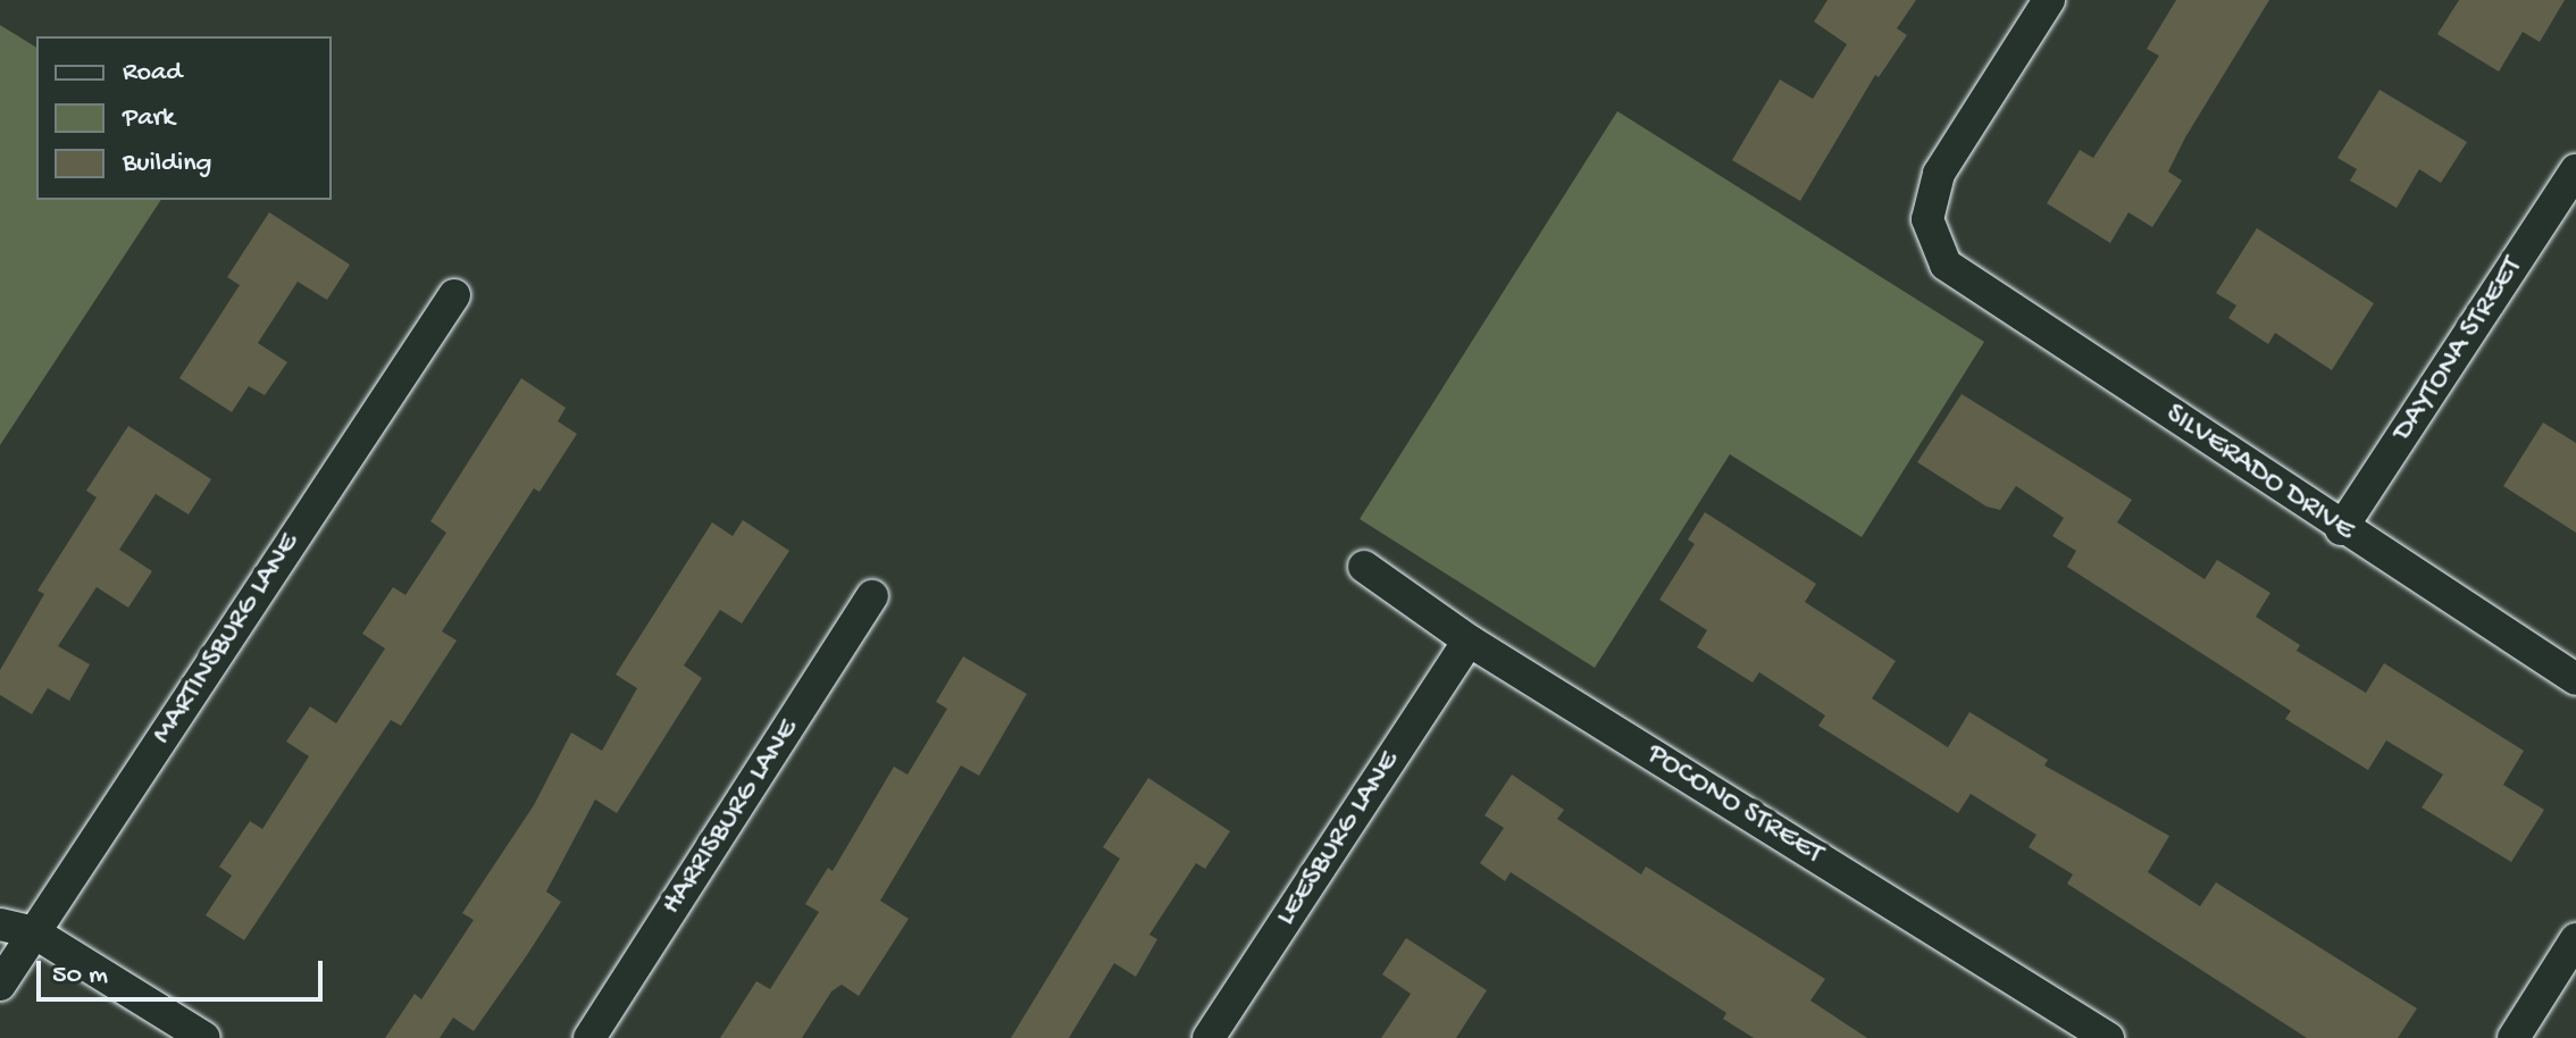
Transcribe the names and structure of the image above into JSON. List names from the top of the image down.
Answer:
{
  "streets": {
    "street": [
      "DAYTONA STREET",
      "SILVERADO DRIVE",
      "MARTINSBURG LANE",
      "POCONO STREET",
      "HARRISBURG LANE",
      "LEESBURG LANE"
    ]
  },
  "crossings": [
    ["DAYTONA STREET", "SILVERADO DRIVE"],
    ["POCONO STREET", "LEESBURG LANE"]
  ],
  "legend": ["Road", "Park", "Building"],
  "scale_bar": "50 m"
}
